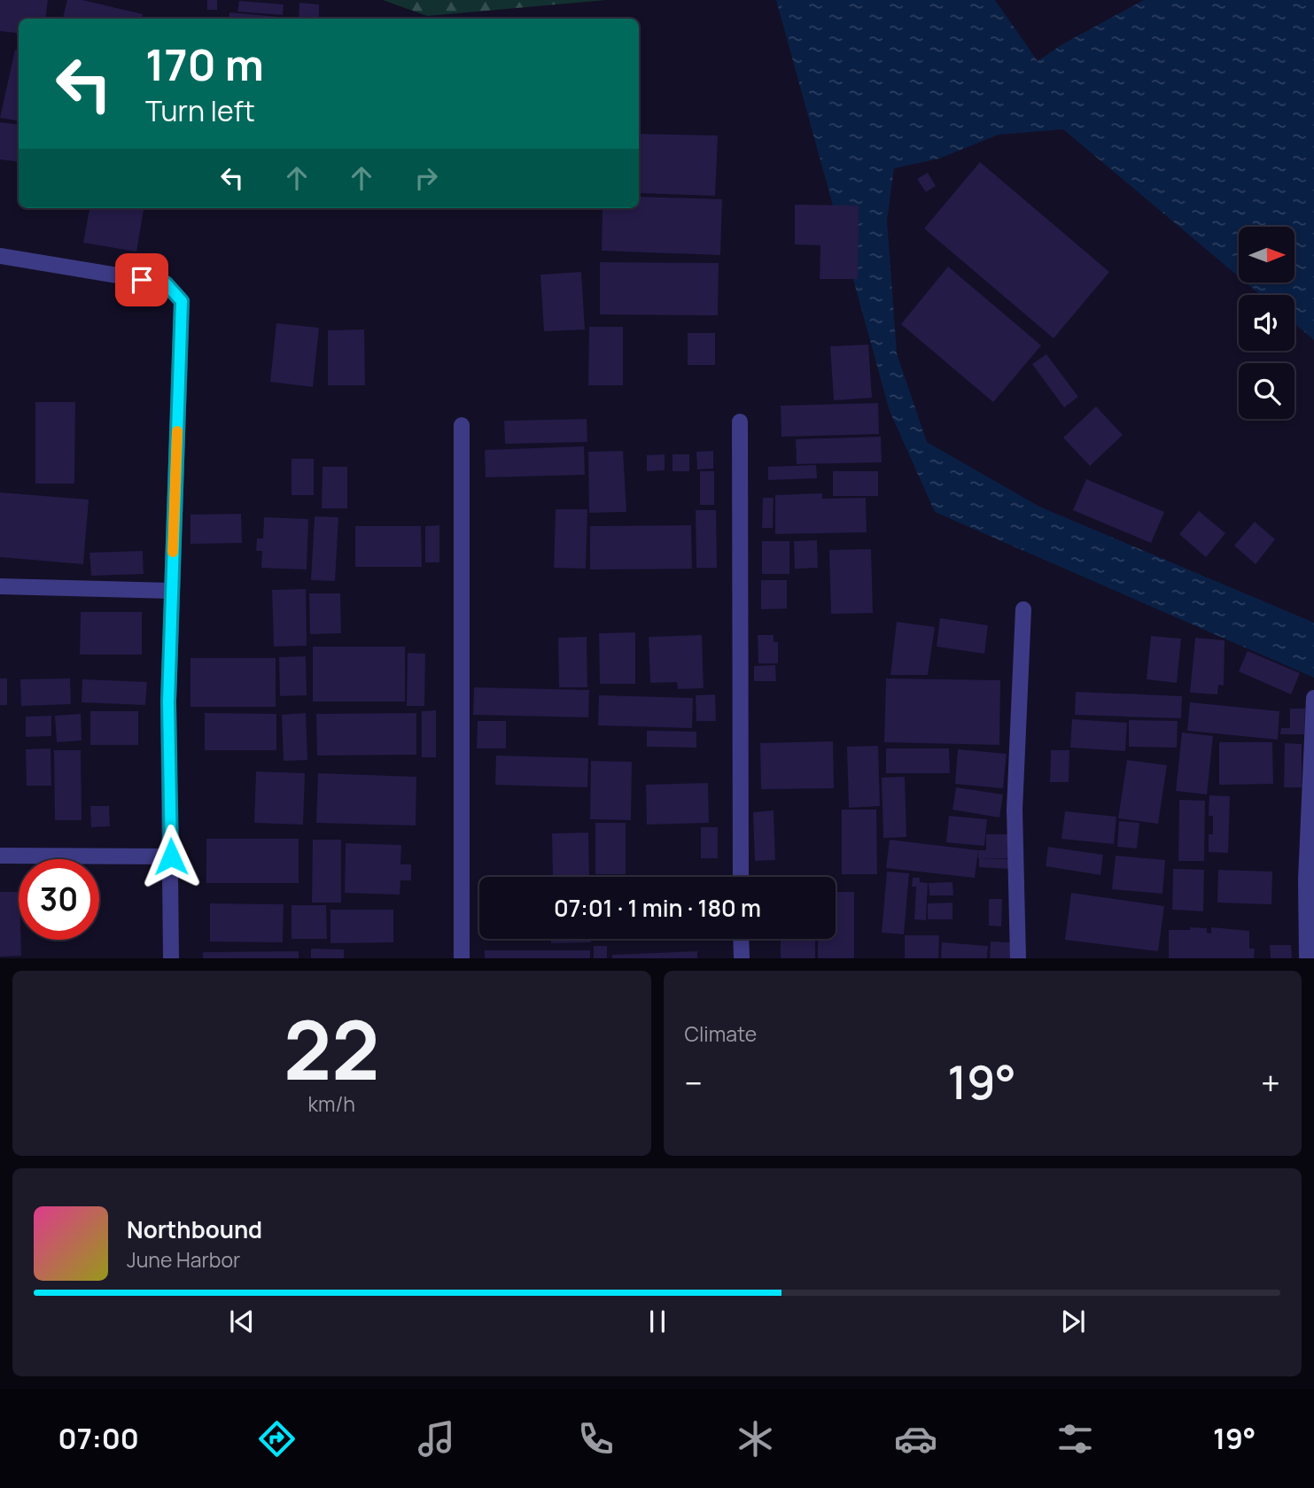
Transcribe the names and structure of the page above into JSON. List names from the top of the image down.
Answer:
{
  "north": "right",
  "page": {
    "turn": ["170 m", "Turn left"],
    "limit": "30",
    "trip": "07:01 · 1 min · 180 m",
    "tile": [
      ["22", "km/h"],
      "Climate"
    ],
    "heat": ["−", "19°", "+"],
    "song": ["Northbound", "June Harbor"],
    "tabs": ["07:00", "19°"]
  }
}
